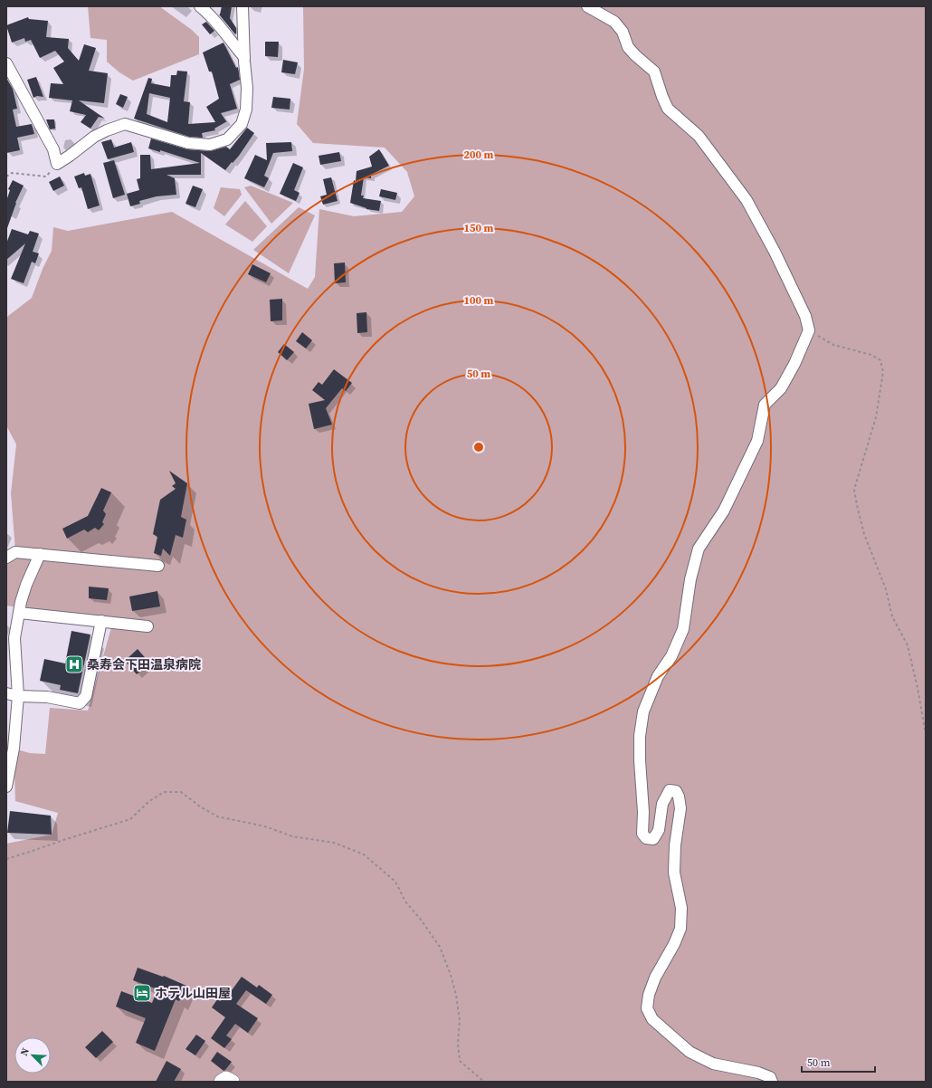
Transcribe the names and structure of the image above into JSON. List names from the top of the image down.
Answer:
{
  "places": {
    "hospital": ["桑寿会下田温泉病院"],
    "hotel": ["ホテル山田屋"]
  },
  "scale_bar": "50 m",
  "north": "top left",
  "rings": [
    "200 m",
    "150 m",
    "100 m",
    "50 m"
  ]
}
